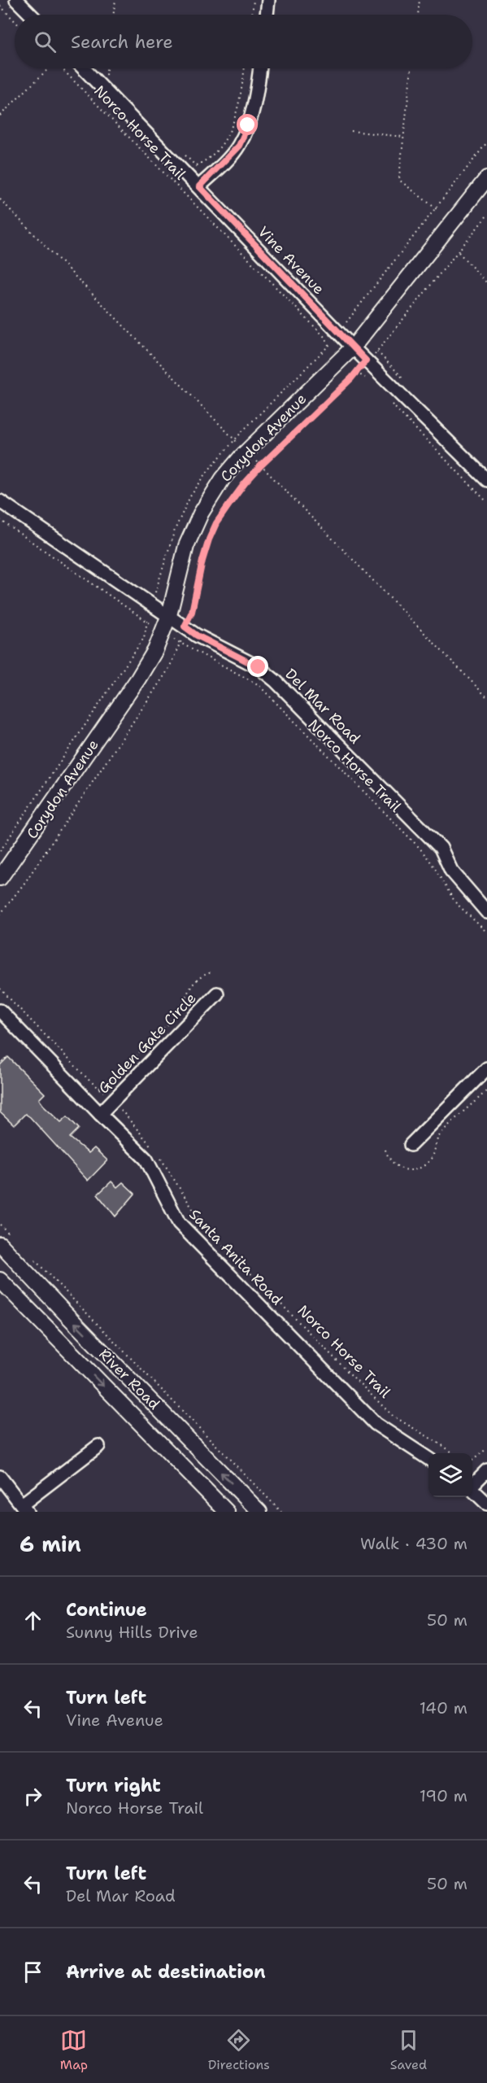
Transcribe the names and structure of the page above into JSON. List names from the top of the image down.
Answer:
{
  "streets": {
    "main road": ["Corydon Avenue", "River Road"],
    "street": [
      "Vine Avenue",
      "Del Mar Road",
      "Golden Gate Circle",
      "Santa Anita Road"
    ],
    "path": ["Norco Horse Trail"]
  },
  "crossings": [
    ["Norco Horse Trail", "Corydon Avenue"],
    ["Vine Avenue", "Corydon Avenue"],
    ["Corydon Avenue", "Del Mar Road"],
    ["Golden Gate Circle", "Santa Anita Road"]
  ],
  "page": {
    "search": "Search here",
    "heading": ["6 min", "Walk · 430 m"],
    "list": [
      ["Continue", "Sunny Hills Drive", "50 m"],
      ["Turn left", "Vine Avenue", "140 m"],
      ["Turn right", "Norco Horse Trail", "190 m"],
      ["Turn left", "Del Mar Road", "50 m"],
      "Arrive at destination"
    ],
    "nav": ["Map", "Directions", "Saved"]
  }
}
